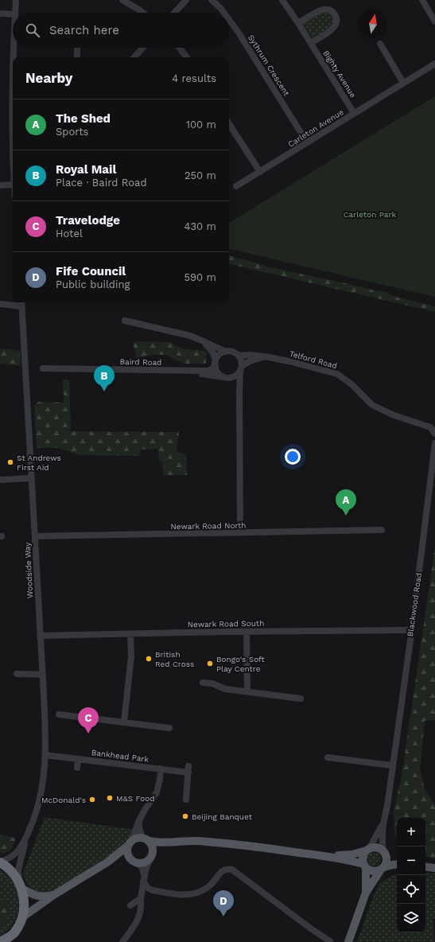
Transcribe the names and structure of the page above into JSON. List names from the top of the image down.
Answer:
{
  "streets": {
    "street": [
      "Sythrum Crescent",
      "Bighty Avenue",
      "Carleton Avenue",
      "Telford Road",
      "Baird Road",
      "Newark Road North",
      "Woodside Way",
      "Blackwood Road",
      "Newark Road South",
      "Bankhead Park"
    ]
  },
  "crossings": [
    ["Sythrum Crescent", "Carleton Avenue"],
    ["Bighty Avenue", "Carleton Avenue"],
    ["Telford Road", "Baird Road"],
    ["Newark Road North", "Woodside Way"],
    ["Woodside Way", "Newark Road South"],
    ["Woodside Way", "Bankhead Park"],
    ["Blackwood Road", "Newark Road South"]
  ],
  "parks": ["Carleton Park"],
  "places": [
    "St Andrews First Aid",
    "British Red Cross",
    "Bongo's Soft Play Centre",
    "M&S Food",
    "McDonald's",
    "Beijing Banquet"
  ],
  "north": "top",
  "page": {
    "search": "Search here",
    "heading": ["Nearby", "4 results"],
    "list": [
      {
        "mark": "A",
        "name": "The Shed",
        "note": "Sports",
        "value": "100 m"
      },
      {
        "mark": "B",
        "name": "Royal Mail",
        "note": "Place · Baird Road",
        "value": "250 m"
      },
      {
        "mark": "C",
        "name": "Travelodge",
        "note": "Hotel",
        "value": "430 m"
      },
      {
        "mark": "D",
        "name": "Fife Council",
        "note": "Public building",
        "value": "590 m"
      }
    ],
    "pins": [
      "B",
      "A",
      "C",
      "D"
    ],
    "map_buttons": ["+", "−"]
  }
}
